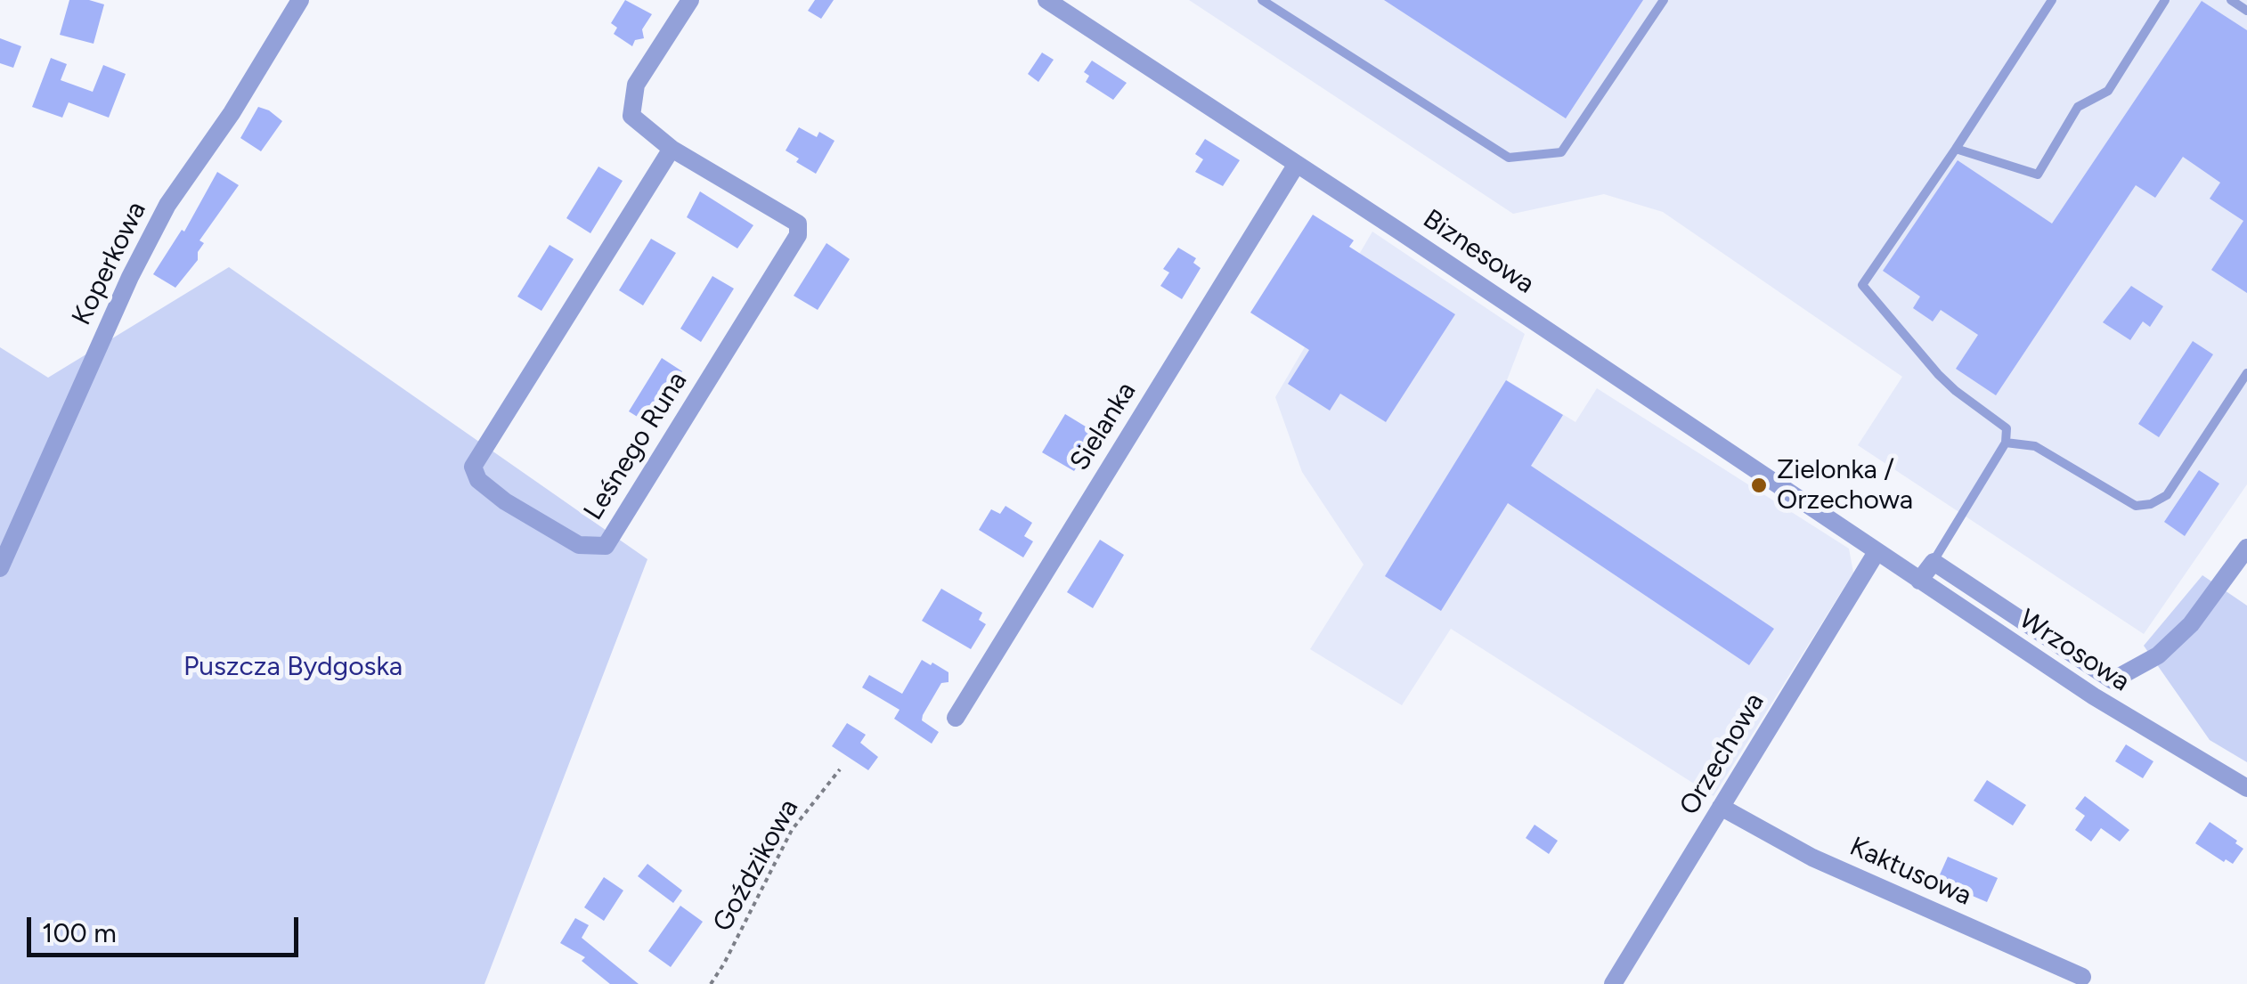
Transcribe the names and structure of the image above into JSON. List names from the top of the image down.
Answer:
{
  "streets": {
    "street": [
      "Biznesowa",
      "Koperkowa",
      "Sielanka",
      "Leśnego Runa",
      "Wrzosowa",
      "Orzechowa",
      "Kaktusowa"
    ],
    "path": ["Goździkowa"]
  },
  "crossings": [
    ["Biznesowa", "Sielanka"],
    ["Biznesowa", "Wrzosowa"],
    ["Biznesowa", "Orzechowa"],
    ["Wrzosowa", "Orzechowa"],
    ["Orzechowa", "Kaktusowa"]
  ],
  "parks": ["Puszcza Bydgoska"],
  "places": ["Zielonka / Orzechowa"],
  "scale_bar": "100 m"
}
